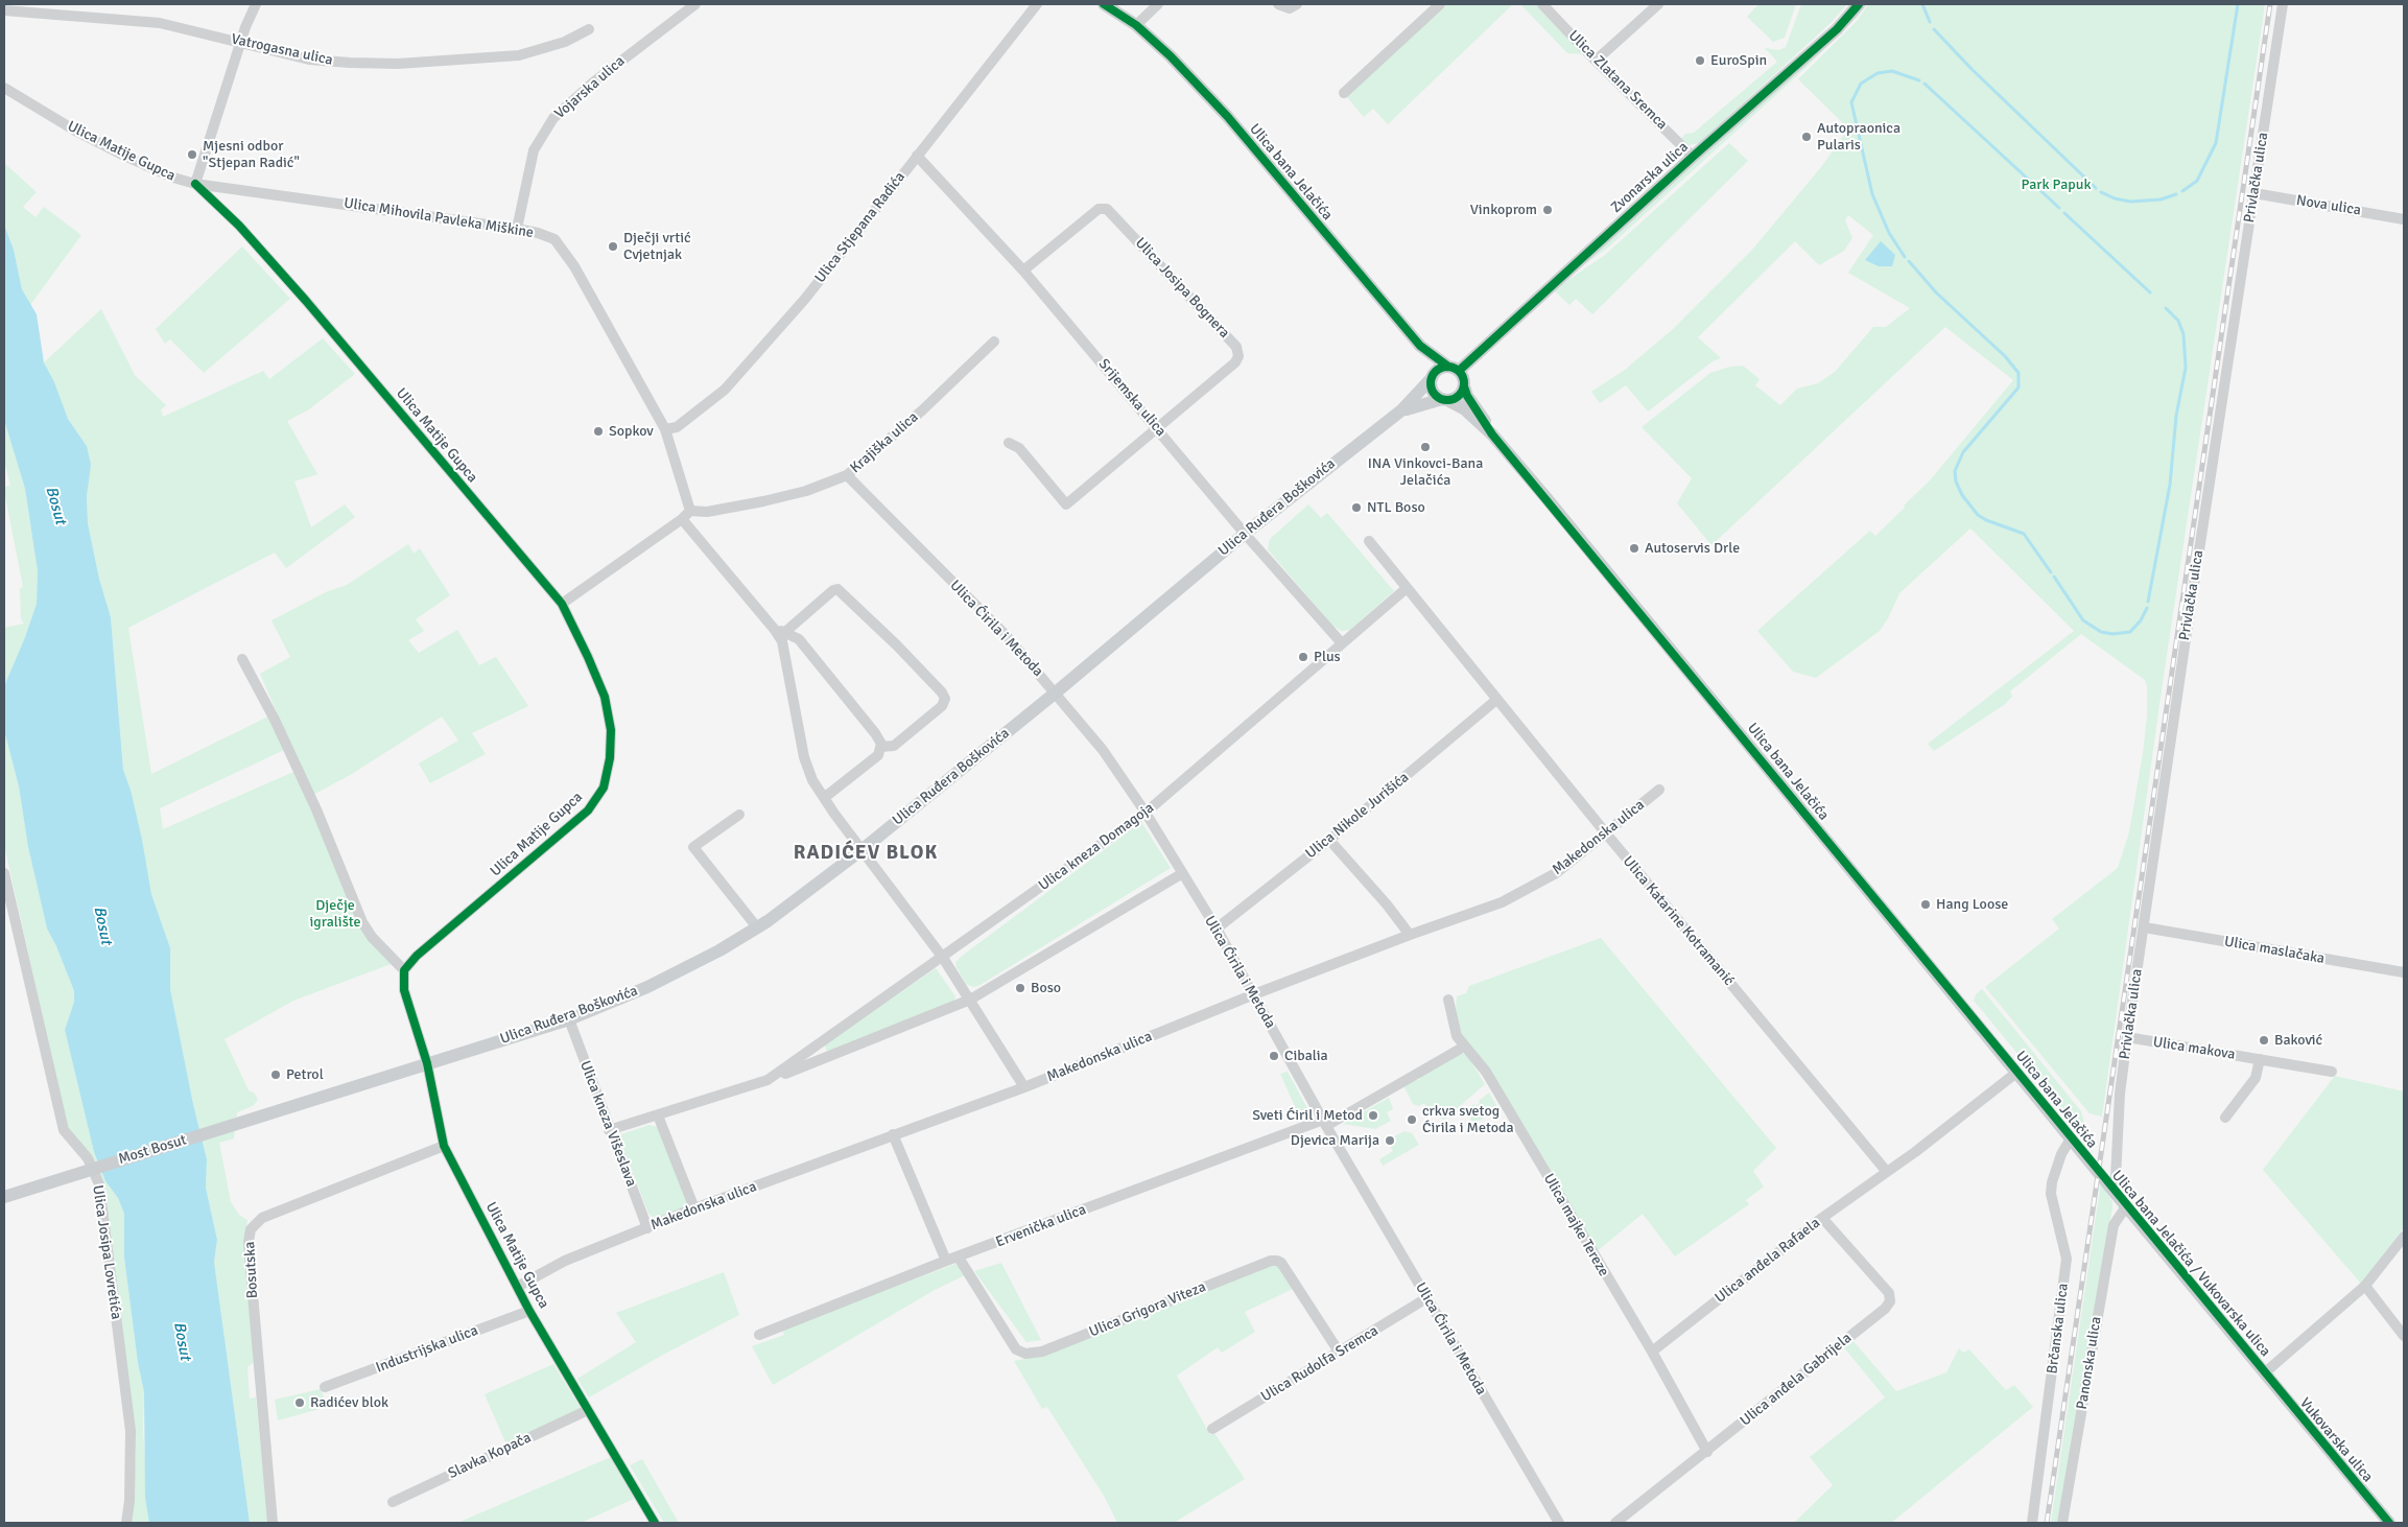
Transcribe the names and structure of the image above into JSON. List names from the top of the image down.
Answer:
{
  "streets": {
    "main road": [
      "Ulica bana Jelačića",
      "Zvonarska ulica",
      "Ulica Ruđera Boškovića",
      "Most Bosut",
      "Ulica bana Jelačića / Vukovarska ulica",
      "Vukovarska ulica"
    ],
    "street": [
      "Vatrogasna ulica",
      "Ulica Zlatana Sremca",
      "Vojarska ulica",
      "Ulica Matije Gupca",
      "Privlačka ulica",
      "Nova ulica",
      "Ulica Mihovila Pavleka Miškine",
      "Ulica Stjepana Radića",
      "Ulica Josipa Bognera",
      "Srijemska ulica",
      "Krajiška ulica",
      "Ulica Ćirila i Metoda",
      "Ulica Nikole Jurišića",
      "Makedonska ulica",
      "Ulica kneza Domagoja",
      "Ulica Katarine Kotramanić",
      "Ulica maslačaka",
      "Ulica makova",
      "Ulica kneza Višeslava",
      "Ulica majke Tereze",
      "Ervenička ulica",
      "Ulica Josipa Lovretića",
      "Ulica anđela Rafaela",
      "Bosutska",
      "Ulica Grigora Viteza",
      "Brčanska ulica",
      "Industrijska ulica",
      "Panonska ulica",
      "Ulica Rudolfa Sremca",
      "Ulica anđela Gabrijela",
      "Slavka Kopača"
    ]
  },
  "crossings": [
    ["Ulica Zlatana Sremca", "Zvonarska ulica"],
    ["Vojarska ulica", "Ulica Mihovila Pavleka Miškine"],
    ["Ulica Matije Gupca", "Ulica Mihovila Pavleka Miškine"],
    ["Ulica Matije Gupca", "Ulica Ruđera Boškovića"],
    ["Ulica Matije Gupca", "Makedonska ulica"],
    ["Ulica Matije Gupca", "Bosutska"],
    ["Ulica Matije Gupca", "Industrijska ulica"],
    ["Ulica Matije Gupca", "Slavka Kopača"],
    ["Ulica bana Jelačića", "Zvonarska ulica"],
    ["Ulica bana Jelačića", "Ulica Ruđera Boškovića"],
    ["Ulica bana Jelačića", "Ulica bana Jelačića / Vukovarska ulica"],
    ["Ulica bana Jelačića", "Brčanska ulica"],
    ["Zvonarska ulica", "Ulica Ruđera Boškovića"],
    ["Privlačka ulica", "Nova ulica"],
    ["Privlačka ulica", "Ulica maslačaka"],
    ["Privlačka ulica", "Ulica makova"],
    ["Privlačka ulica", "Ulica bana Jelačića / Vukovarska ulica"],
    ["Ulica Mihovila Pavleka Miškine", "Ulica Stjepana Radića"],
    ["Ulica Mihovila Pavleka Miškine", "Krajiška ulica"],
    ["Ulica Stjepana Radića", "Srijemska ulica"],
    ["Ulica Josipa Bognera", "Srijemska ulica"],
    ["Srijemska ulica", "Ulica Ruđera Boškovića"],
    ["Srijemska ulica", "Ulica kneza Domagoja"],
    ["Krajiška ulica", "Ulica Ćirila i Metoda"],
    ["Ulica Ruđera Boškovića", "Ulica Ćirila i Metoda"],
    ["Ulica Ruđera Boškovića", "Ulica kneza Višeslava"],
    ["Ulica Ruđera Boškovića", "Most Bosut"],
    ["Ulica Ćirila i Metoda", "Ulica Nikole Jurišića"],
    ["Ulica Ćirila i Metoda", "Makedonska ulica"],
    ["Ulica Ćirila i Metoda", "Ulica kneza Domagoja"],
    ["Ulica Ćirila i Metoda", "Ervenička ulica"],
    ["Ulica Ćirila i Metoda", "Ulica Rudolfa Sremca"],
    ["Ulica Nikole Jurišića", "Ulica Katarine Kotramanić"],
    ["Makedonska ulica", "Ulica Katarine Kotramanić"],
    ["Makedonska ulica", "Ulica kneza Višeslava"],
    ["Ulica kneza Domagoja", "Ulica Katarine Kotramanić"],
    ["Ulica kneza Domagoja", "Ulica kneza Višeslava"],
    ["Ulica Katarine Kotramanić", "Ulica anđela Rafaela"],
    ["Ulica majke Tereze", "Ervenička ulica"],
    ["Ulica majke Tereze", "Ulica anđela Rafaela"],
    ["Ulica majke Tereze", "Ulica anđela Gabrijela"],
    ["Ervenička ulica", "Ulica Grigora Viteza"],
    ["Ulica anđela Rafaela", "Ulica anđela Gabrijela"],
    ["Ulica bana Jelačića / Vukovarska ulica", "Panonska ulica"],
    ["Ulica bana Jelačića / Vukovarska ulica", "Vukovarska ulica"],
    ["Ulica Grigora Viteza", "Ulica Rudolfa Sremca"]
  ],
  "districts": ["RADIĆEV BLOK"],
  "water": ["Bosut"],
  "parks": ["Park Papuk", "Dječje igralište"],
  "places": [
    "EuroSpin",
    "Autopraonica Pularis",
    "Mjesni odbor \"Stjepan Radić\"",
    "Vinkoprom",
    "Dječji vrtić Cvjetnjak",
    "Sopkov",
    "INA Vinkovci-Bana Jelačića",
    "NTL Boso",
    "Autoservis Drle",
    "Plus",
    "Hang Loose",
    "Boso",
    "Baković",
    "Cibalia",
    "Petrol",
    "Sveti Ćiril i Metod",
    "crkva svetog Ćirila i Metoda",
    "Djevica Marija",
    "Radićev blok"
  ]
}
